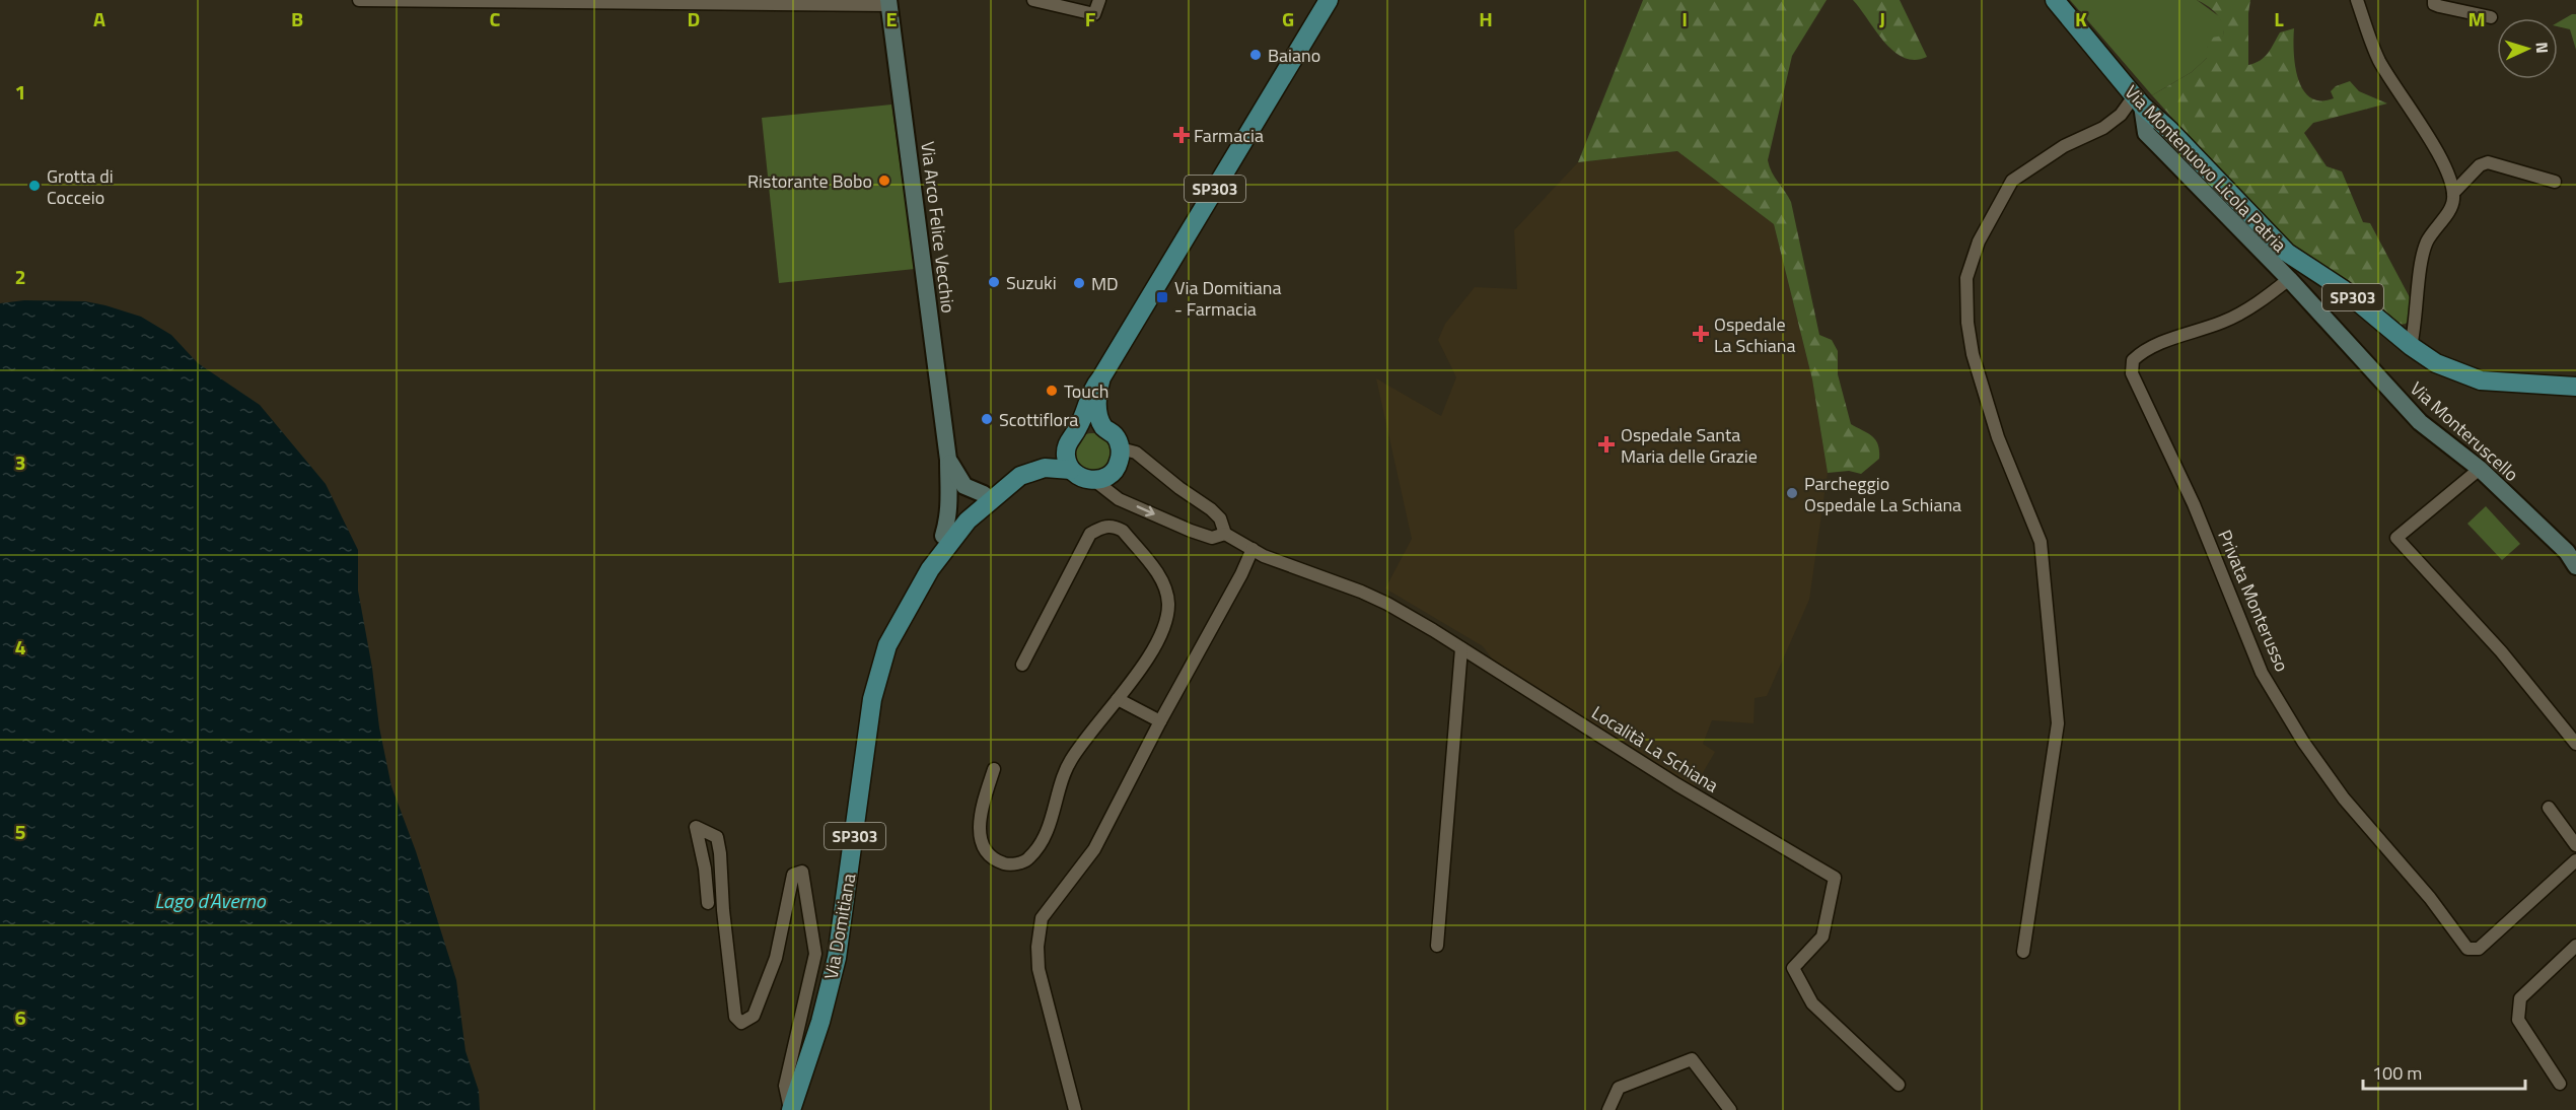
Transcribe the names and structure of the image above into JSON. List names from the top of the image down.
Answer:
{
  "streets": {
    "main road": ["Via Montenuovo Licola Patria", "SP303", "Via Domitiana"],
    "street": [
      "Via Arco Felice Vecchio",
      "Via Monteruscello",
      "Privata Monterusso",
      "Località La Schiana"
    ]
  },
  "crossings": [
    ["Via Montenuovo Licola Patria", "Via Monteruscello"],
    ["Via Arco Felice Vecchio", "Via Domitiana"],
    ["Via Monteruscello", "Privata Monterusso"],
    ["Località La Schiana", "Via Domitiana"]
  ],
  "water": ["Lago d'Averno"],
  "places": {
    "other": [
      "Baiano",
      "Ristorante Bobo",
      "Grotta di Cocceio",
      "Suzuki",
      "MD",
      "Touch",
      "Scottiflora",
      "Parcheggio Ospedale La Schiana"
    ],
    "health": ["Farmacia", "Ospedale La Schiana", "Ospedale Santa Maria delle Grazie"],
    "transit": ["Via Domitiana - Farmacia"]
  },
  "scale_bar": "100 m",
  "north": "right",
  "grid": {
    "columns": [
      "A",
      "B",
      "C",
      "D",
      "E",
      "F",
      "G",
      "H",
      "I",
      "J",
      "K",
      "L",
      "M"
    ],
    "rows": [
      "1",
      "2",
      "3",
      "4",
      "5",
      "6"
    ]
  }
}
